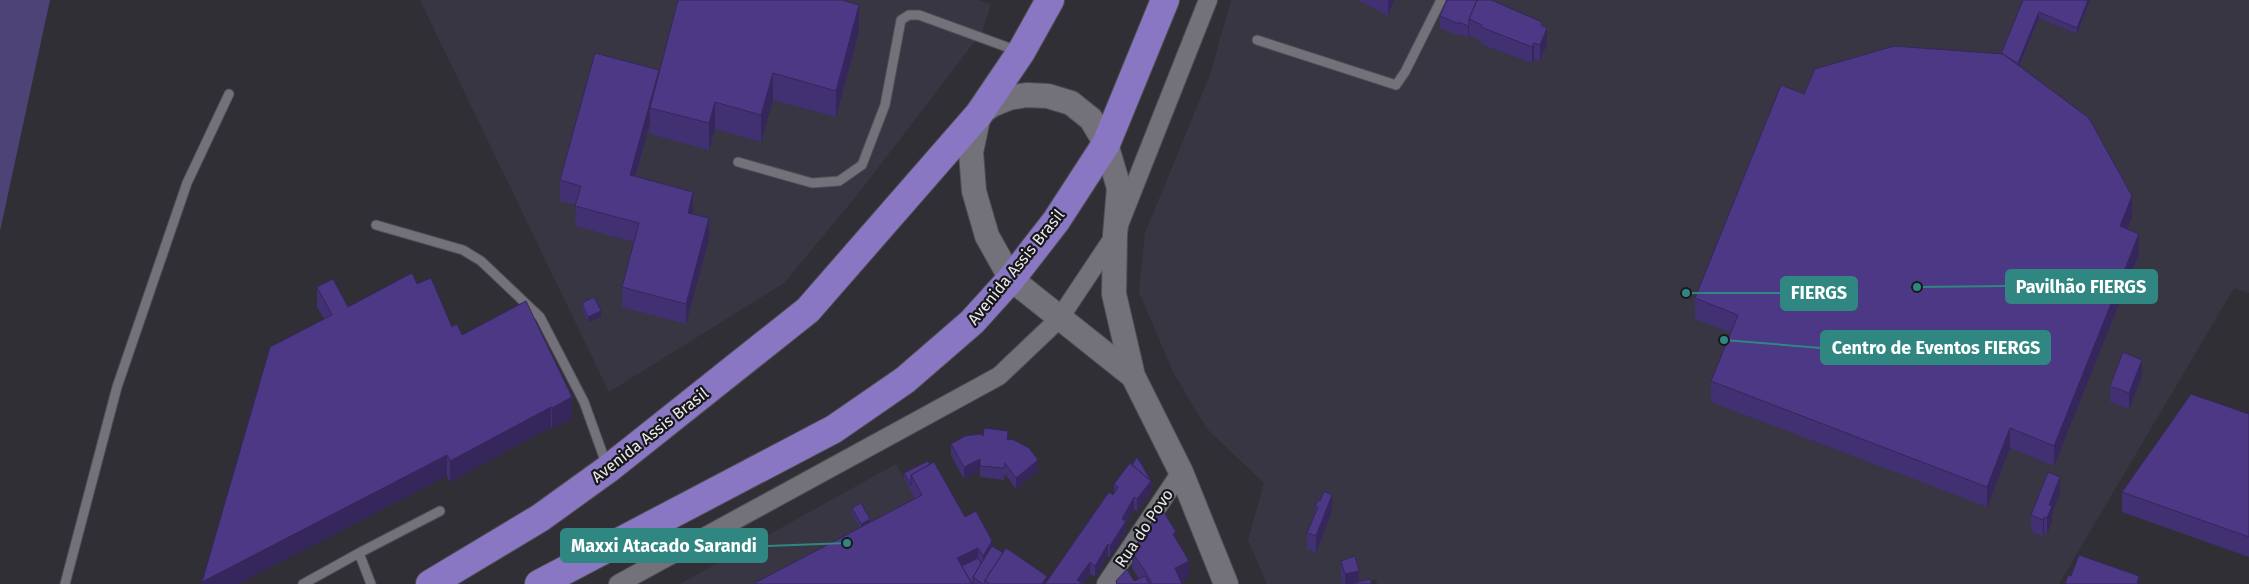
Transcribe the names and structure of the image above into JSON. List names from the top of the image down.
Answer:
{
  "streets": {
    "main road": ["Avenida Assis Brasil"],
    "street": ["Rua do Povo"]
  },
  "places": [
    "Pavilhão FIERGS",
    "FIERGS",
    "Centro de Eventos FIERGS",
    "Maxxi Atacado Sarandi"
  ]
}
